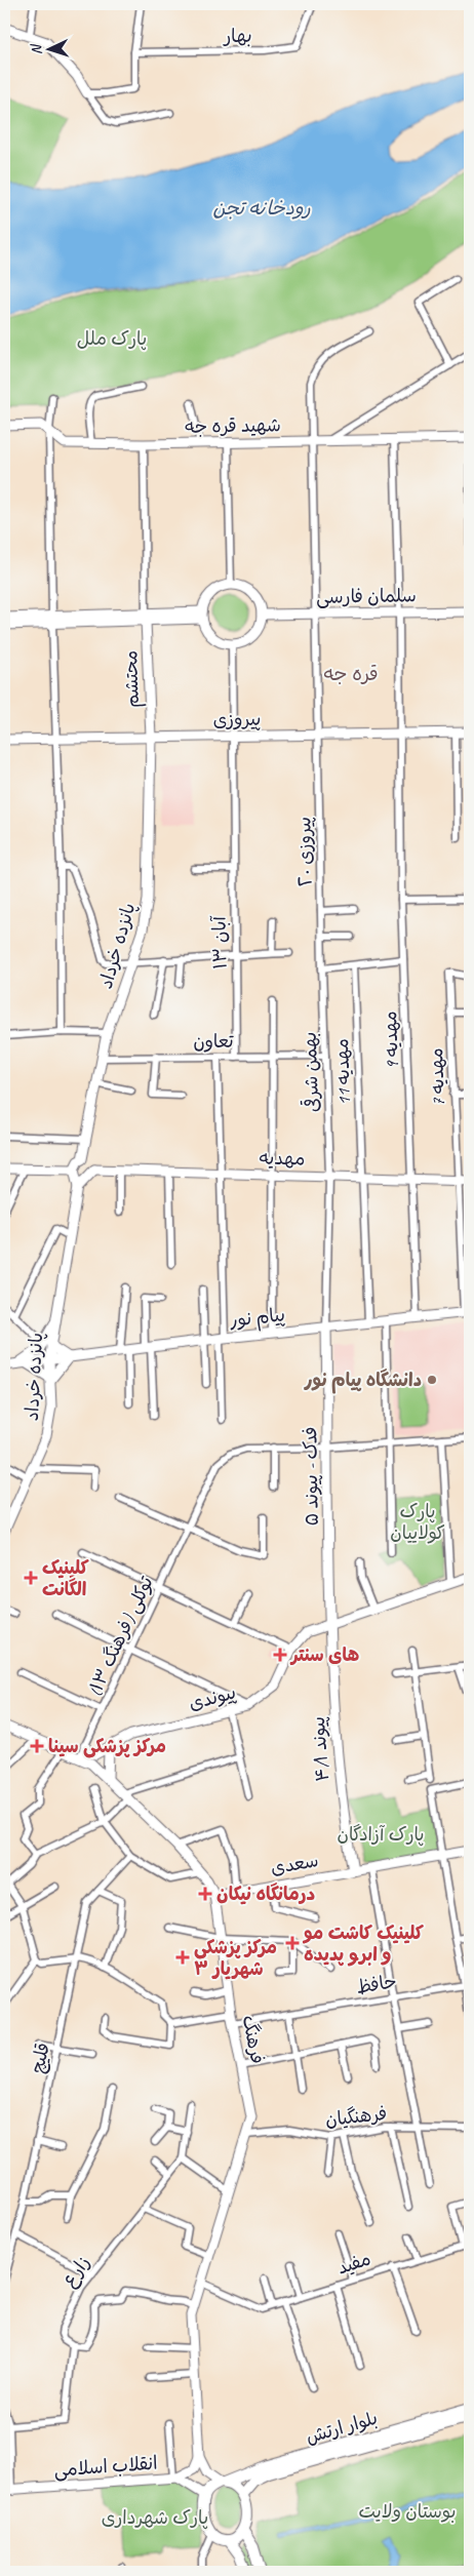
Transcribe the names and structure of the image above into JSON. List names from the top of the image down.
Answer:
{
  "streets": {
    "main road": ["بلوار ارتش"],
    "street": [
      "بهار",
      "شهید قره جه",
      "سلمان فارسی",
      "محتشم",
      "پیروزی",
      "پیروزی ٢٠",
      "۱۳ آبان",
      "پانزده خرداد",
      "مهدیه 9",
      "تعاون",
      "بهمن شرقی",
      "مهدیه 11",
      "مهدیه 7",
      "مهدیه",
      "پیام نور",
      "فدک - پیوند ۵",
      "توکلی (فرهنگ ۱۳)",
      "پیوندی",
      "پیوند ۴/۱",
      "سعدی",
      "حافظ",
      "فرهنگ",
      "قلیچ",
      "فرهنگیان",
      "مفید",
      "زارع",
      "انقلاب اسلامی"
    ]
  },
  "crossings": [
    ["شهید قره جه", "پیروزی ٢٠"],
    ["شهید قره جه", "مهدیه 9"],
    ["سلمان فارسی", "پیروزی ٢٠"],
    ["سلمان فارسی", "۱۳ آبان"],
    ["سلمان فارسی", "مهدیه 9"],
    ["محتشم", "پیروزی"],
    ["محتشم", "پانزده خرداد"],
    ["پیروزی", "پیروزی ٢٠"],
    ["پیروزی", "۱۳ آبان"],
    ["پیروزی", "پانزده خرداد"],
    ["پیروزی", "مهدیه 9"],
    ["پیروزی ٢٠", "بهمن شرقی"],
    ["۱۳ آبان", "تعاون"],
    ["پانزده خرداد", "تعاون"],
    ["پانزده خرداد", "پیام نور"],
    ["مهدیه 9", "مهدیه"],
    ["مهدیه 9", "پیام نور"],
    ["تعاون", "بهمن شرقی"],
    ["بهمن شرقی", "مهدیه"],
    ["بهمن شرقی", "پیام نور"],
    ["بهمن شرقی", "فدک - پیوند ۵"],
    ["مهدیه 11", "مهدیه"],
    ["مهدیه 11", "پیام نور"],
    ["مهدیه 7", "مهدیه"],
    ["مهدیه 7", "پیام نور"],
    ["پیام نور", "فدک - پیوند ۵"],
    ["فدک - پیوند ۵", "توکلی (فرهنگ ۱۳)"],
    ["فدک - پیوند ۵", "پیوند ۴/۱"],
    ["توکلی (فرهنگ ۱۳)", "پیوندی"],
    ["پیوند ۴/۱", "سعدی"],
    ["سعدی", "فرهنگ"],
    ["حافظ", "فرهنگ"],
    ["فرهنگ", "فرهنگیان"],
    ["فرهنگ", "مفید"],
    ["بلوار ارتش", "انقلاب اسلامی"]
  ],
  "districts": ["قره جه"],
  "water": ["رودخانه تجن"],
  "parks": [
    "پارک ملل",
    "پارک کولاییان",
    "پارک آزادگان",
    "بوستان ولایت",
    "پارک شهرداری"
  ],
  "places": {
    "other": ["دانشگاه پیام نور"],
    "health": [
      "کلینیک الگانت",
      "های سنتر",
      "مرکز پزشکی سینا",
      "درمانگاه نیکان",
      "کلینیک کاشت مو و ابرو پدیده",
      "مرکز پزشکی شهریار ۳"
    ]
  },
  "north": "left"
}
